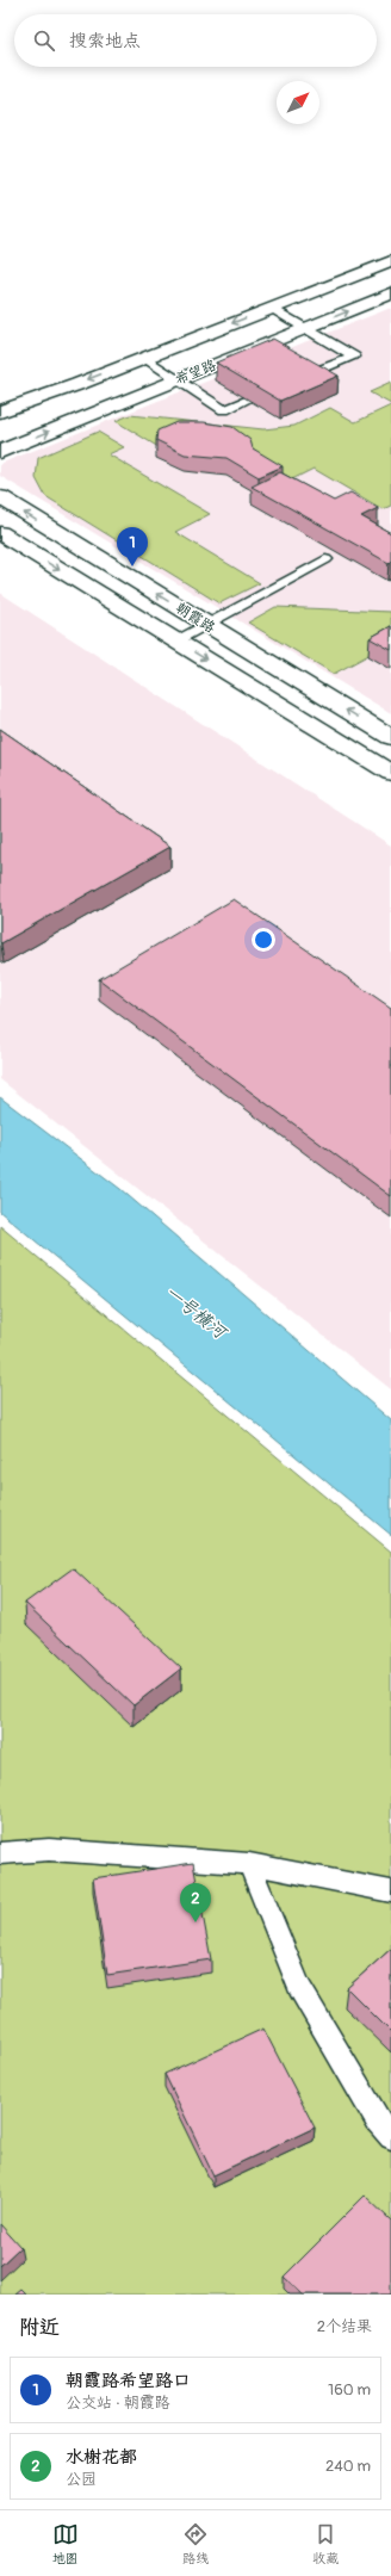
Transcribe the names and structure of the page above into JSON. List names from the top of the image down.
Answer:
{
  "streets": {
    "main road": ["希望路", "朝霞路"]
  },
  "water": ["一号横河"],
  "north": "top right",
  "page": {
    "search": "搜索地点",
    "pins": ["1", "2"],
    "heading": ["附近", "2个结果"],
    "list": [
      {
        "mark": "1",
        "name": "朝霞路希望路口",
        "note": "公交站 · 朝霞路",
        "value": "160 m"
      },
      {
        "mark": "2",
        "name": "水榭花都",
        "note": "公园",
        "value": "240 m"
      }
    ],
    "nav": ["地图", "路线", "收藏"]
  }
}
